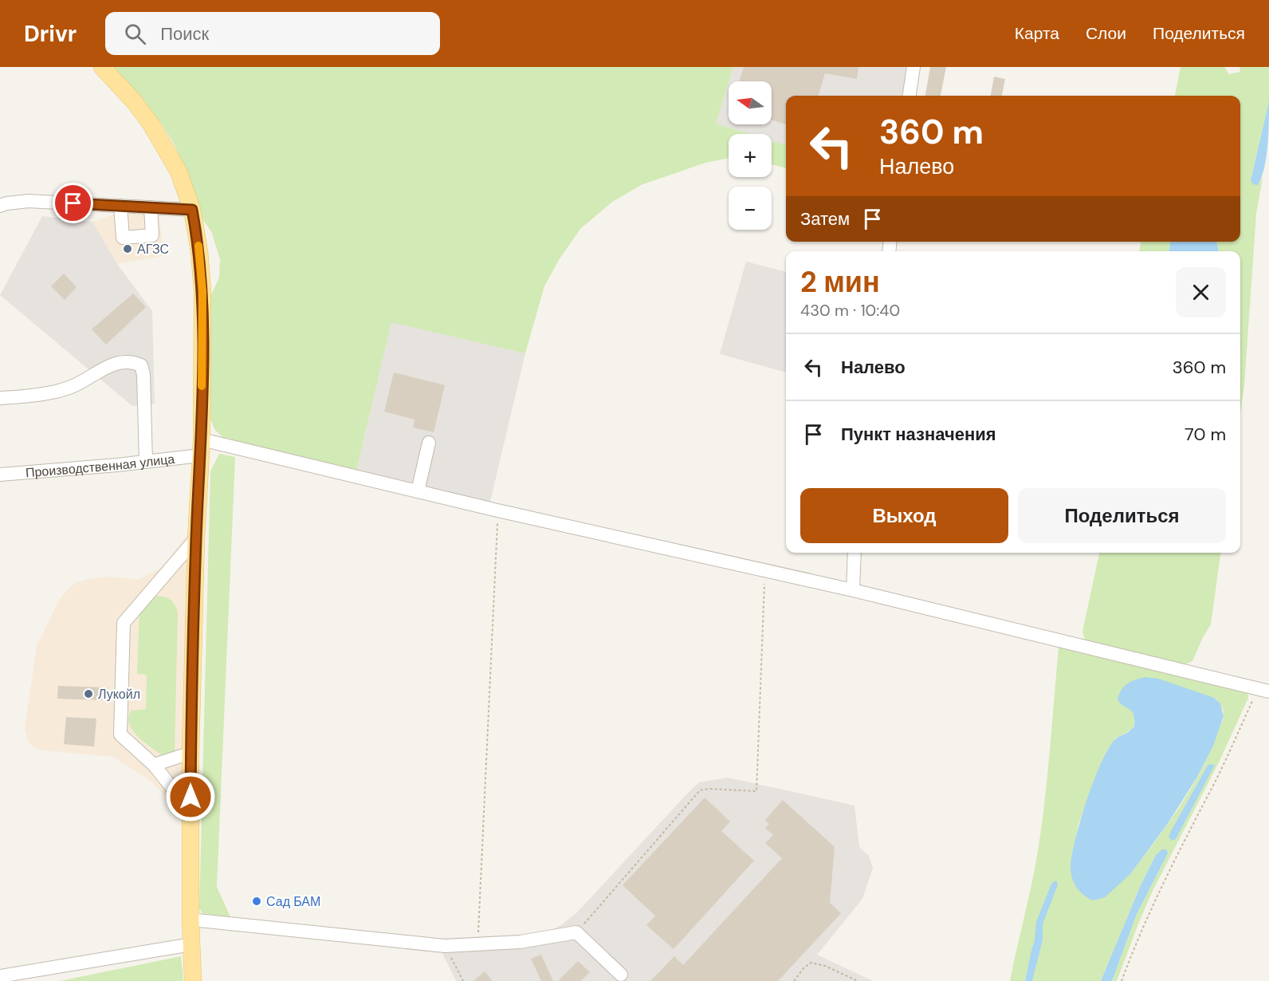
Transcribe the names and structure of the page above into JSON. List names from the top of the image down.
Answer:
{
  "streets": {
    "street": ["Производственная улица"]
  },
  "places": ["АГЗС", "Лукойл", "Сад БАМ"],
  "north": "left",
  "page": {
    "header": "Drivr",
    "search": "Поиск",
    "nav": ["Карта", "Слои", "Поделиться"],
    "map_buttons": ["+", "−"],
    "turn": ["360 m", "Налево"],
    "then": "Затем",
    "heading": ["2 мин", "430 m · 10:40"],
    "list": [
      {
        "name": "Налево",
        "value": "360 m"
      },
      {
        "name": "Пункт назначения",
        "value": "70 m"
      }
    ],
    "buttons": ["Выход", "Поделиться"]
  }
}
